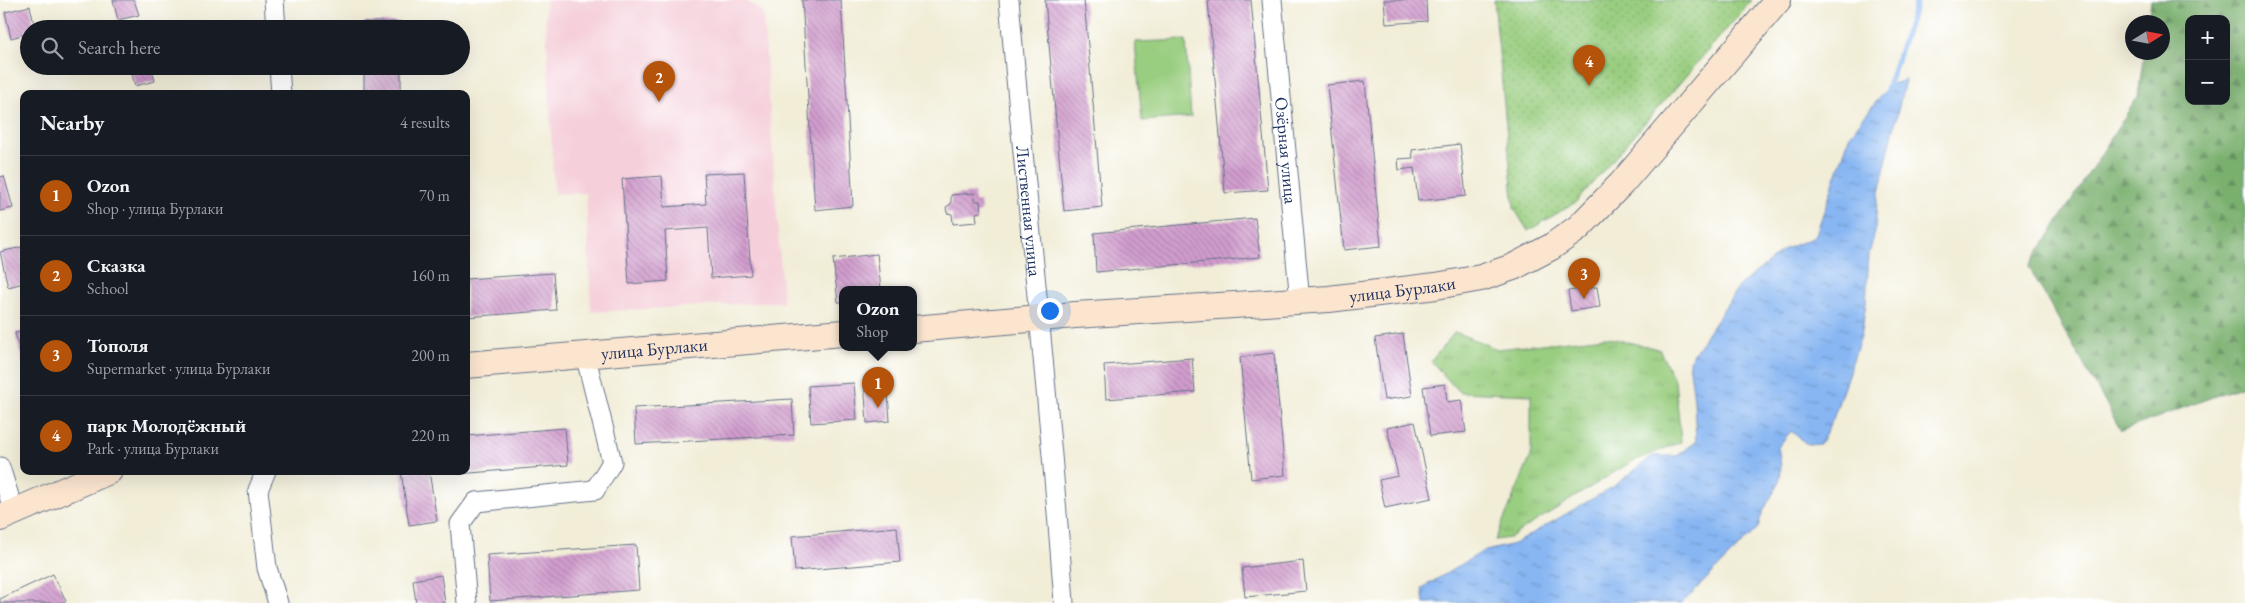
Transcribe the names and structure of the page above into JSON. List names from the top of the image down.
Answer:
{
  "streets": {
    "street": ["Озёрная улица", "Лиственная улица", "улица Бурлаки"]
  },
  "crossings": [
    ["Озёрная улица", "улица Бурлаки"],
    ["Лиственная улица", "улица Бурлаки"]
  ],
  "north": "right",
  "page": {
    "map_buttons": ["+", "−"],
    "search": "Search here",
    "pins": [
      "4",
      "2",
      "3",
      "1"
    ],
    "heading": ["Nearby", "4 results"],
    "list": [
      {
        "mark": "1",
        "name": "Ozon",
        "note": "Shop · улица Бурлаки",
        "value": "70 m"
      },
      {
        "mark": "2",
        "name": "Сказка",
        "note": "School",
        "value": "160 m"
      },
      {
        "mark": "3",
        "name": "Тополя",
        "note": "Supermarket · улица Бурлаки",
        "value": "200 m"
      },
      {
        "mark": "4",
        "name": "парк Молодёжный",
        "note": "Park · улица Бурлаки",
        "value": "220 m"
      }
    ],
    "popup": ["Ozon", "Shop"]
  }
}
